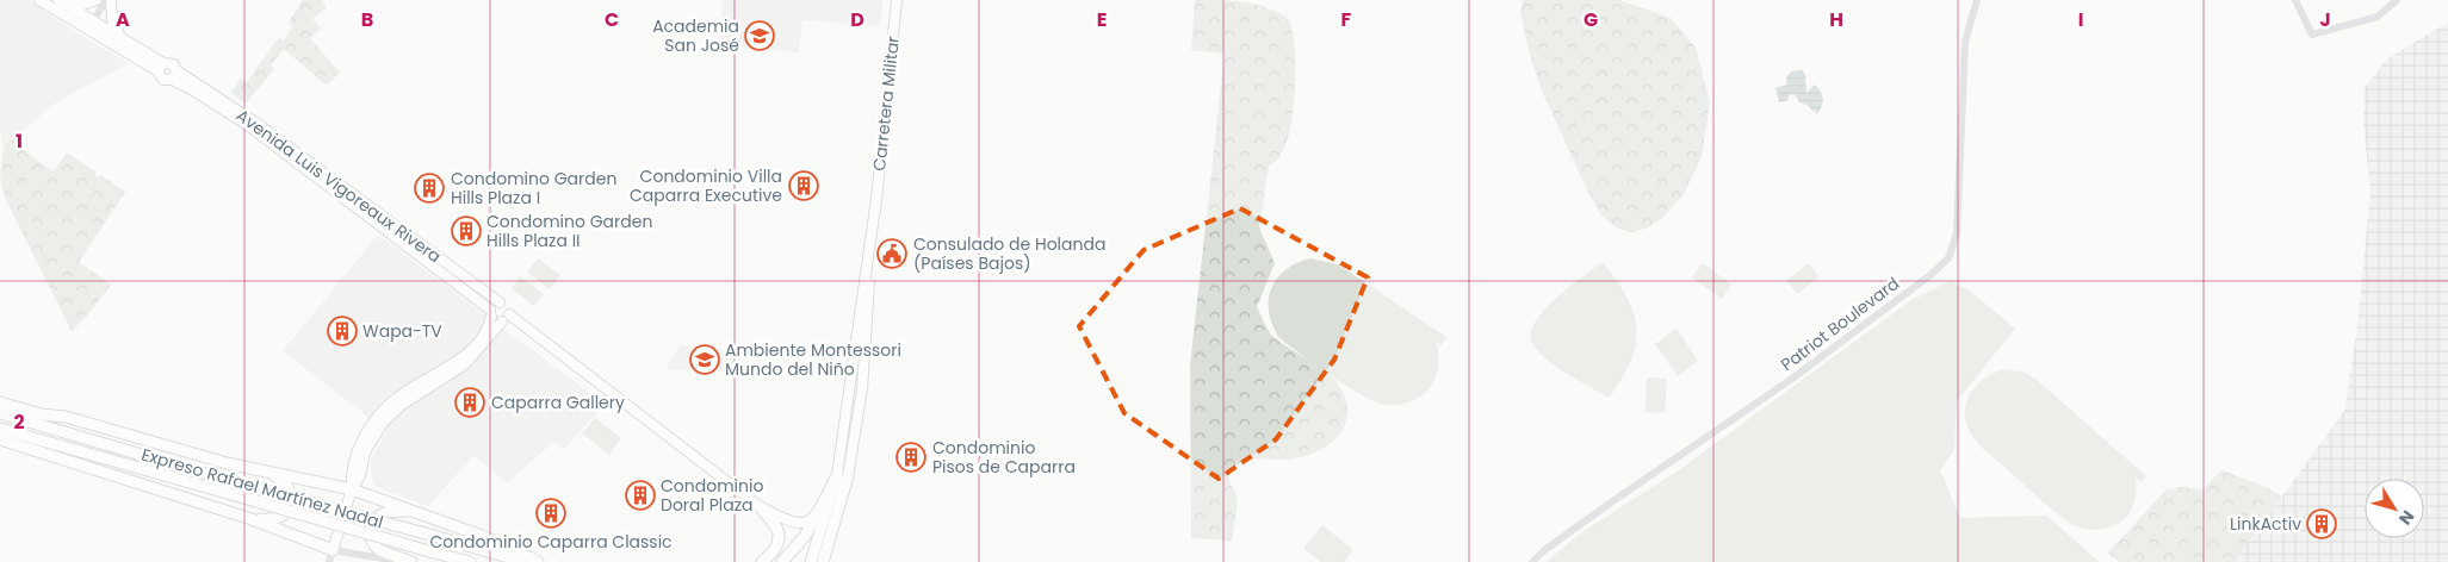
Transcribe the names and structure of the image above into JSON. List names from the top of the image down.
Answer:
{
  "streets": {
    "highway": ["Carretera Militar", "Expreso Rafael Martínez Nadal"],
    "main road": ["Avenida Luis Vigoreaux Rivera"],
    "street": ["Patriot Boulevard"]
  },
  "places": {
    "school or university": ["Academia San José", "Ambiente Montessori Mundo del Niño"],
    "building": [
      "Condominio Villa Caparra Executive",
      "Condomino Garden Hills Plaza I",
      "Condomino Garden Hills Plaza II",
      "Wapa-TV",
      "Caparra Gallery",
      "Condominio Pisos de Caparra",
      "Condominio Doral Plaza",
      "Condominio Caparra Classic",
      "LinkActiv"
    ],
    "public building": ["Consulado de Holanda (Países Bajos)"]
  },
  "north": "bottom right",
  "grid": {
    "columns": [
      "A",
      "B",
      "C",
      "D",
      "E",
      "F",
      "G",
      "H",
      "I",
      "J"
    ],
    "rows": ["1", "2"]
  }
}
